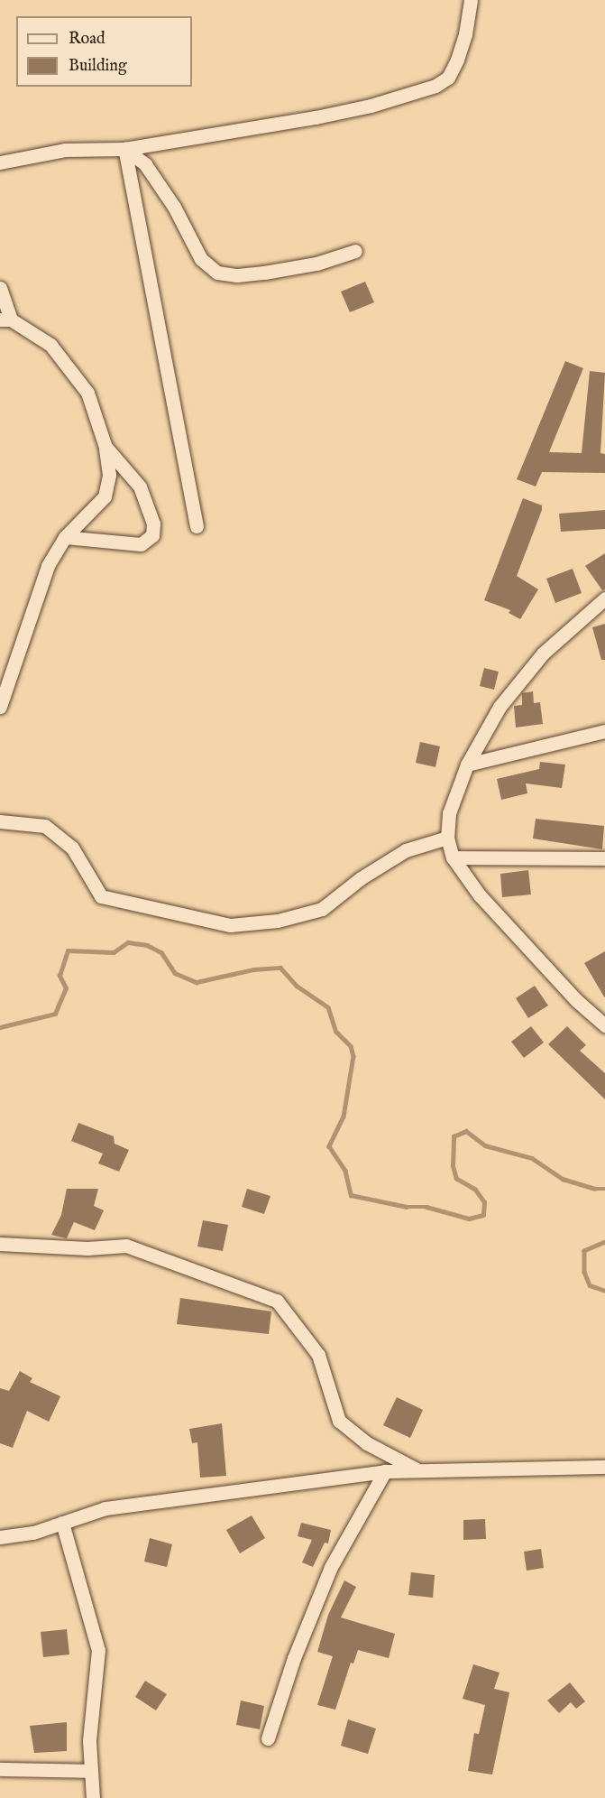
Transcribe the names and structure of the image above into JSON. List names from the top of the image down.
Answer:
{
  "legend": ["Road", "Building"]
}
